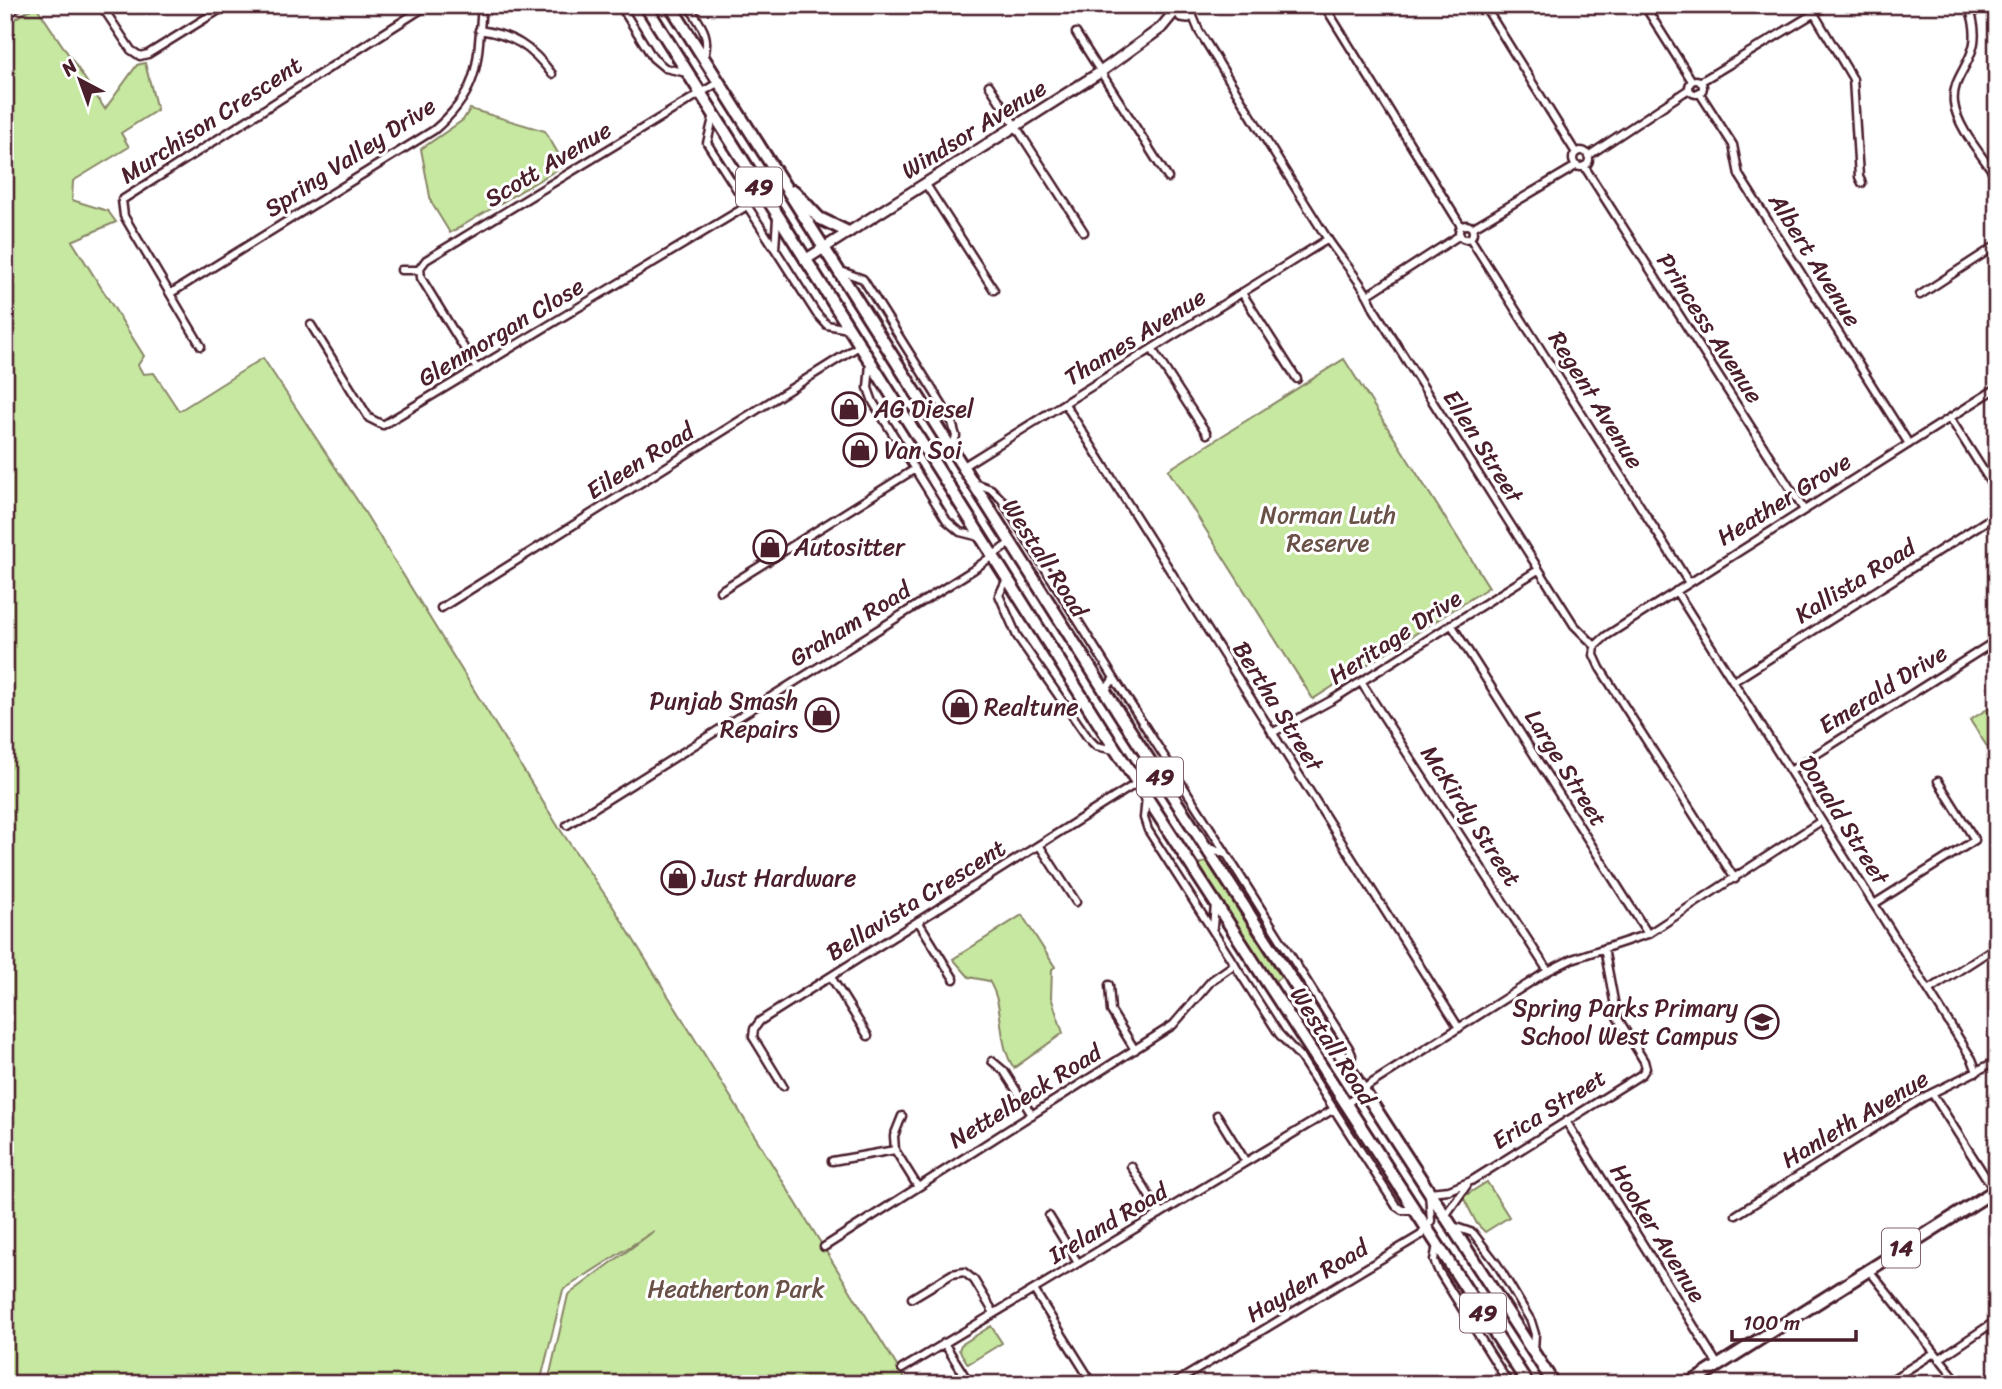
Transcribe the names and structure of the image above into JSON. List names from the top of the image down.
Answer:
{
  "streets": {
    "main road": ["49", "Westall Road", "14"],
    "street": [
      "Murchison Crescent",
      "Windsor Avenue",
      "Spring Valley Drive",
      "Scott Avenue",
      "Albert Avenue",
      "Princess Avenue",
      "Glenmorgan Close",
      "Thames Avenue",
      "Regent Avenue",
      "Ellen Street",
      "Eileen Road",
      "Heather Grove",
      "Kallista Road",
      "Graham Road",
      "Heritage Drive",
      "Emerald Drive",
      "Bertha Street",
      "Large Street",
      "McKirdy Street",
      "Donald Street",
      "Bellavista Crescent",
      "Nettelbeck Road",
      "Erica Street",
      "Hanleth Avenue",
      "Ireland Road",
      "Hooker Avenue",
      "Hayden Road"
    ]
  },
  "crossings": [
    ["Murchison Crescent", "Spring Valley Drive"],
    ["Windsor Avenue", "Ellen Street"],
    ["Windsor Avenue", "Westall Road"],
    ["Scott Avenue", "Westall Road"],
    ["Albert Avenue", "Heather Grove"],
    ["Princess Avenue", "Heather Grove"],
    ["Thames Avenue", "Ellen Street"],
    ["Thames Avenue", "Westall Road"],
    ["Thames Avenue", "Bertha Street"],
    ["Regent Avenue", "Heather Grove"],
    ["Ellen Street", "Heather Grove"],
    ["Ellen Street", "Heritage Drive"],
    ["Eileen Road", "Westall Road"],
    ["Heather Grove", "Donald Street"],
    ["Westall Road", "Graham Road"],
    ["Westall Road", "Bellavista Crescent"],
    ["Westall Road", "Nettelbeck Road"],
    ["Westall Road", "Erica Street"],
    ["Westall Road", "Ireland Road"],
    ["Westall Road", "Hayden Road"],
    ["Kallista Road", "Donald Street"],
    ["Heritage Drive", "Bertha Street"],
    ["Heritage Drive", "Large Street"],
    ["Heritage Drive", "McKirdy Street"],
    ["Emerald Drive", "Donald Street"],
    ["Donald Street", "Hanleth Avenue"],
    ["Erica Street", "Hooker Avenue"],
    ["Hooker Avenue", "14"]
  ],
  "parks": ["Norman Luth Reserve", "Heatherton Park"],
  "places": {
    "shop": [
      "AG Diesel",
      "Van Soi",
      "Autositter",
      "Realtune",
      "Punjab Smash Repairs",
      "Just Hardware"
    ],
    "school or university": ["Spring Parks Primary School West Campus"]
  },
  "scale_bar": "100 m",
  "north": "top left"
}
